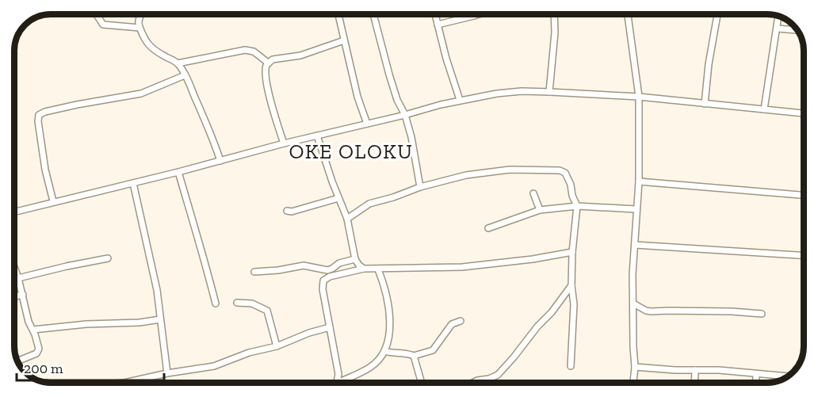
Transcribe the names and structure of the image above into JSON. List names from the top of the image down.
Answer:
{
  "districts": ["OKE OLOKU"],
  "scale_bar": "200 m"
}
